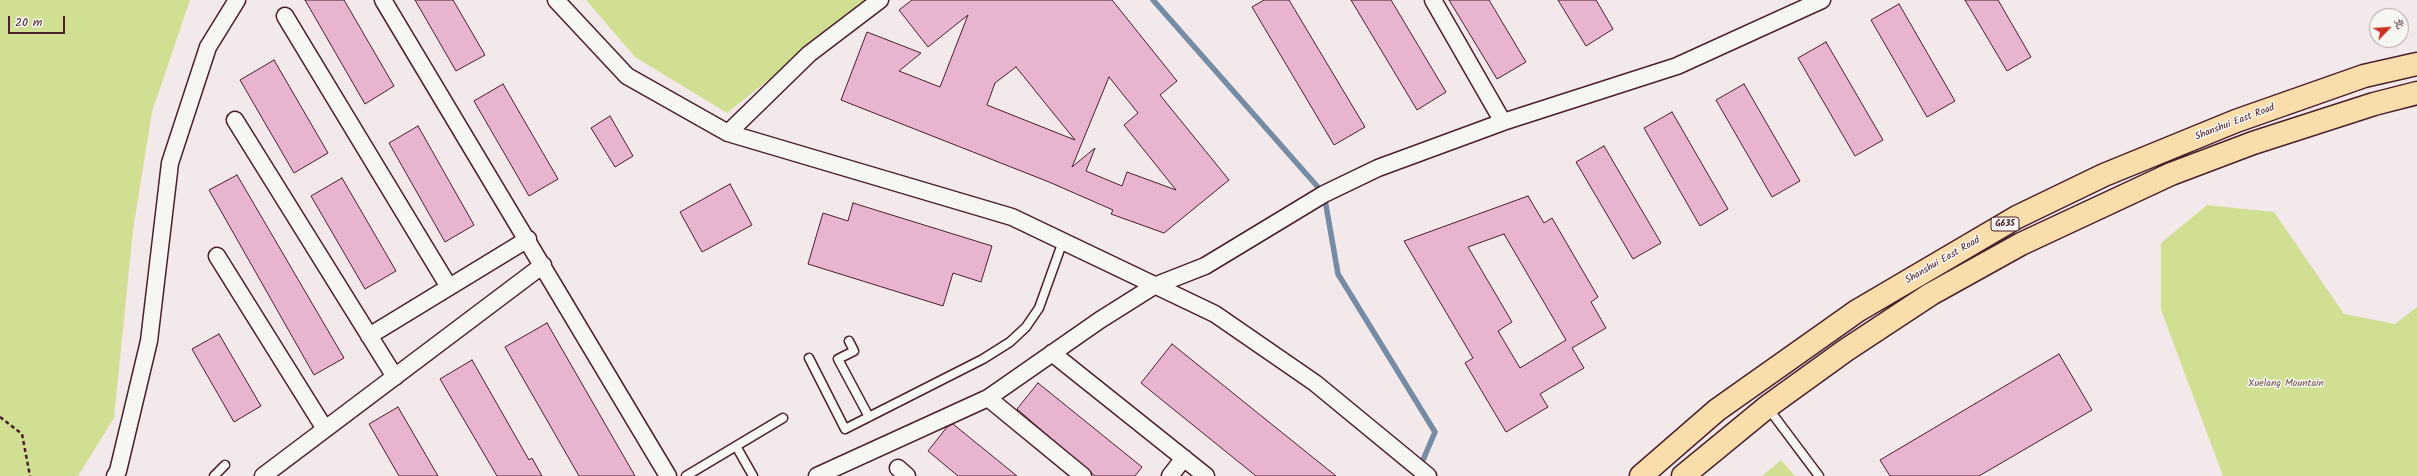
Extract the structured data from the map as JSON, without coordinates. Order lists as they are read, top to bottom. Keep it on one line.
{"streets":{"highway":["Shanshui East Road","G635"]},"parks":["Xuelang Mountain"],"scale_bar":"20 m","north":"top right"}
